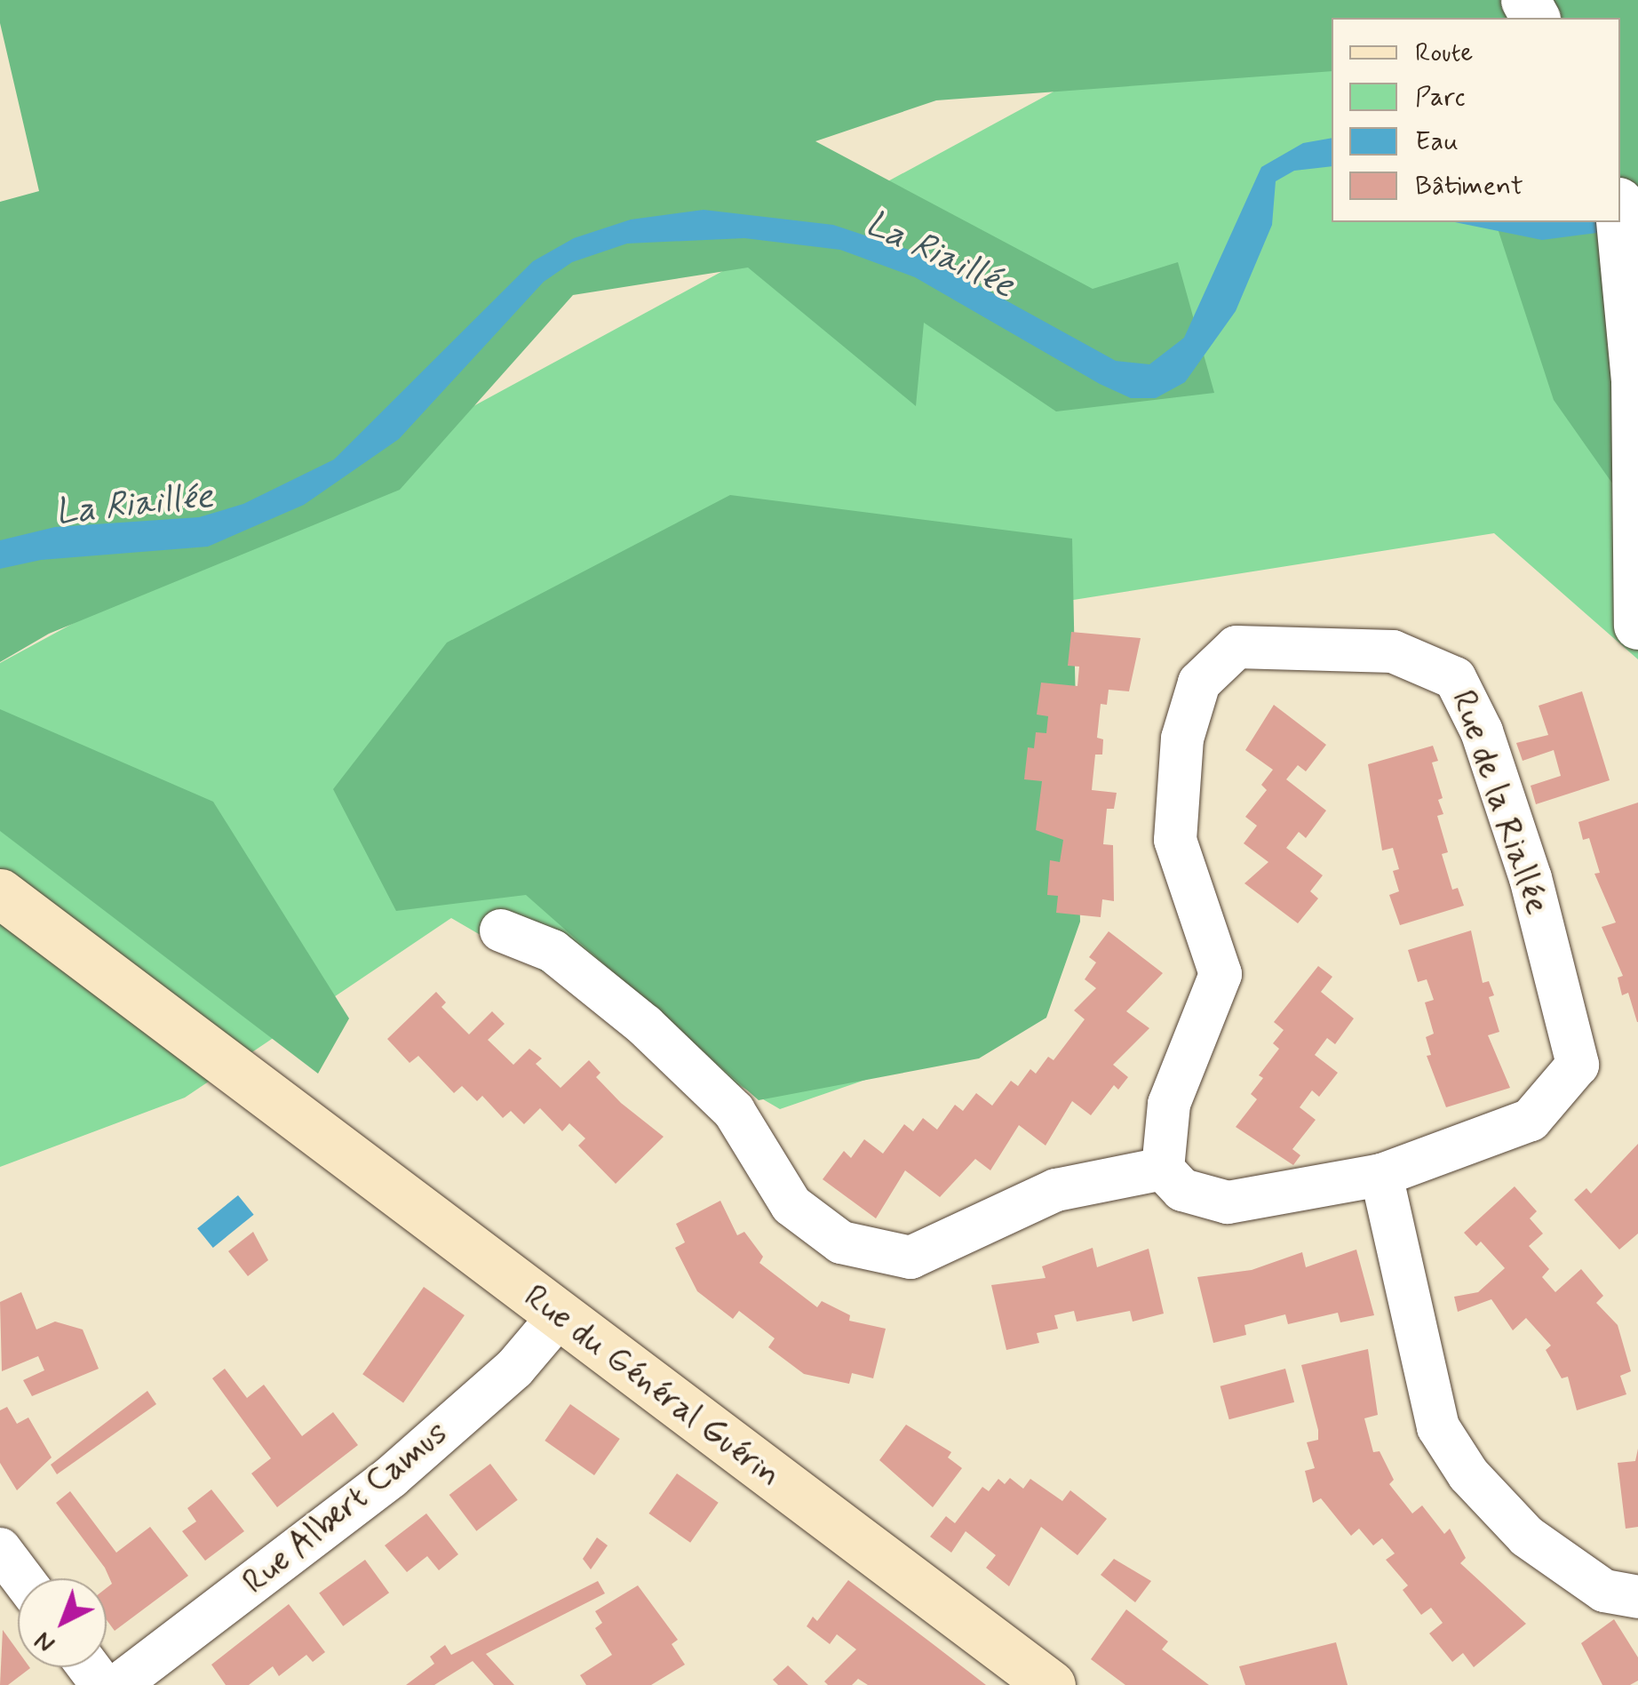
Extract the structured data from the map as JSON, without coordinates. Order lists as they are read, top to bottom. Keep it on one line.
{"streets":{"main road":["Rue du Général Guérin"],"street":["Rue de la Riallée","Rue Albert Camus"]},"crossings":[["Rue du Général Guérin","Rue Albert Camus"]],"water":["La Riaillée"],"legend":["Route","Parc","Eau","Bâtiment"],"north":"bottom left"}
